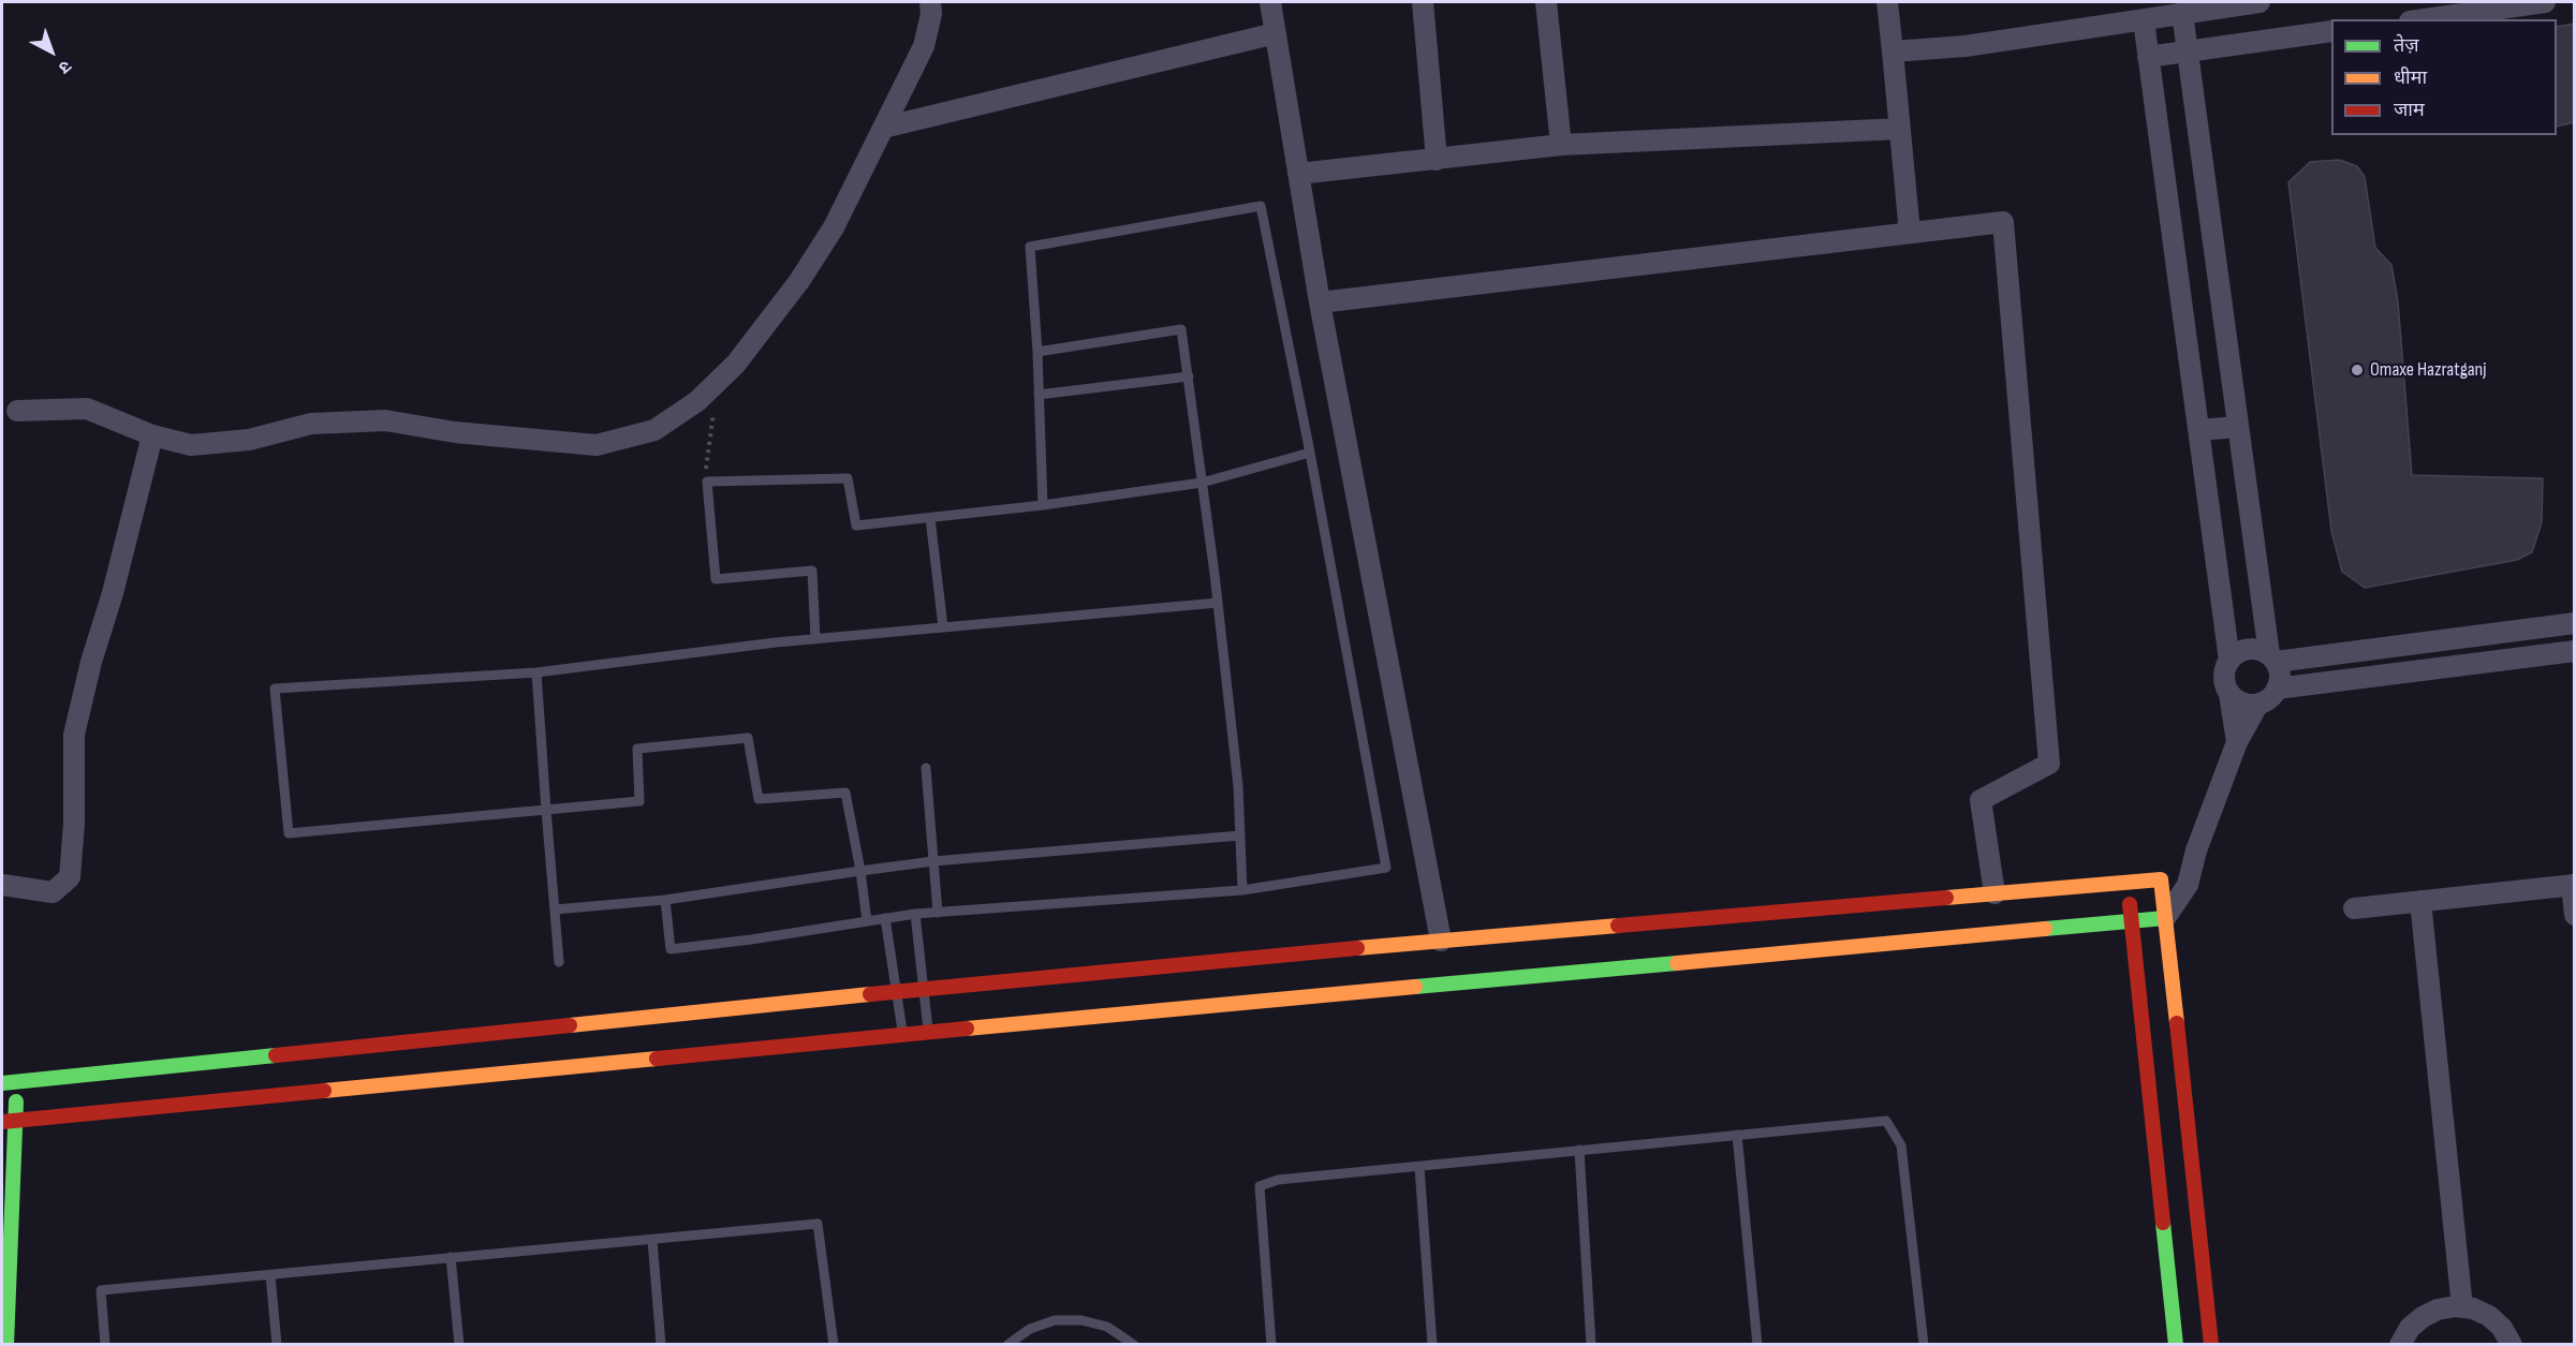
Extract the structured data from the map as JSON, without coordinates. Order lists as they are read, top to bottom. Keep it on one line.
{"places":["Omaxe Hazratganj"],"legend":["तेज़","धीमा","जाम"],"north":"bottom right"}
